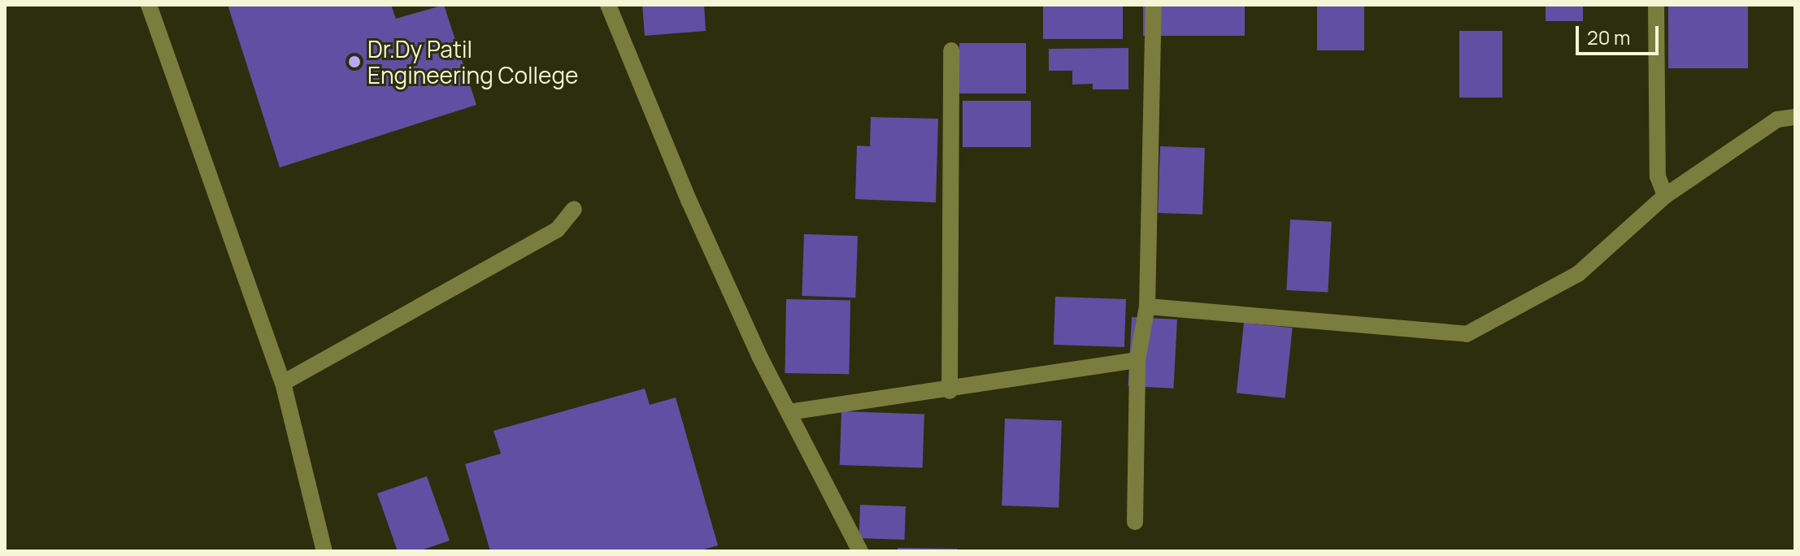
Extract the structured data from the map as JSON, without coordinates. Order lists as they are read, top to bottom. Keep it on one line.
{"places":["Dr.Dy Patil Engineering College"],"scale_bar":"20 m"}
